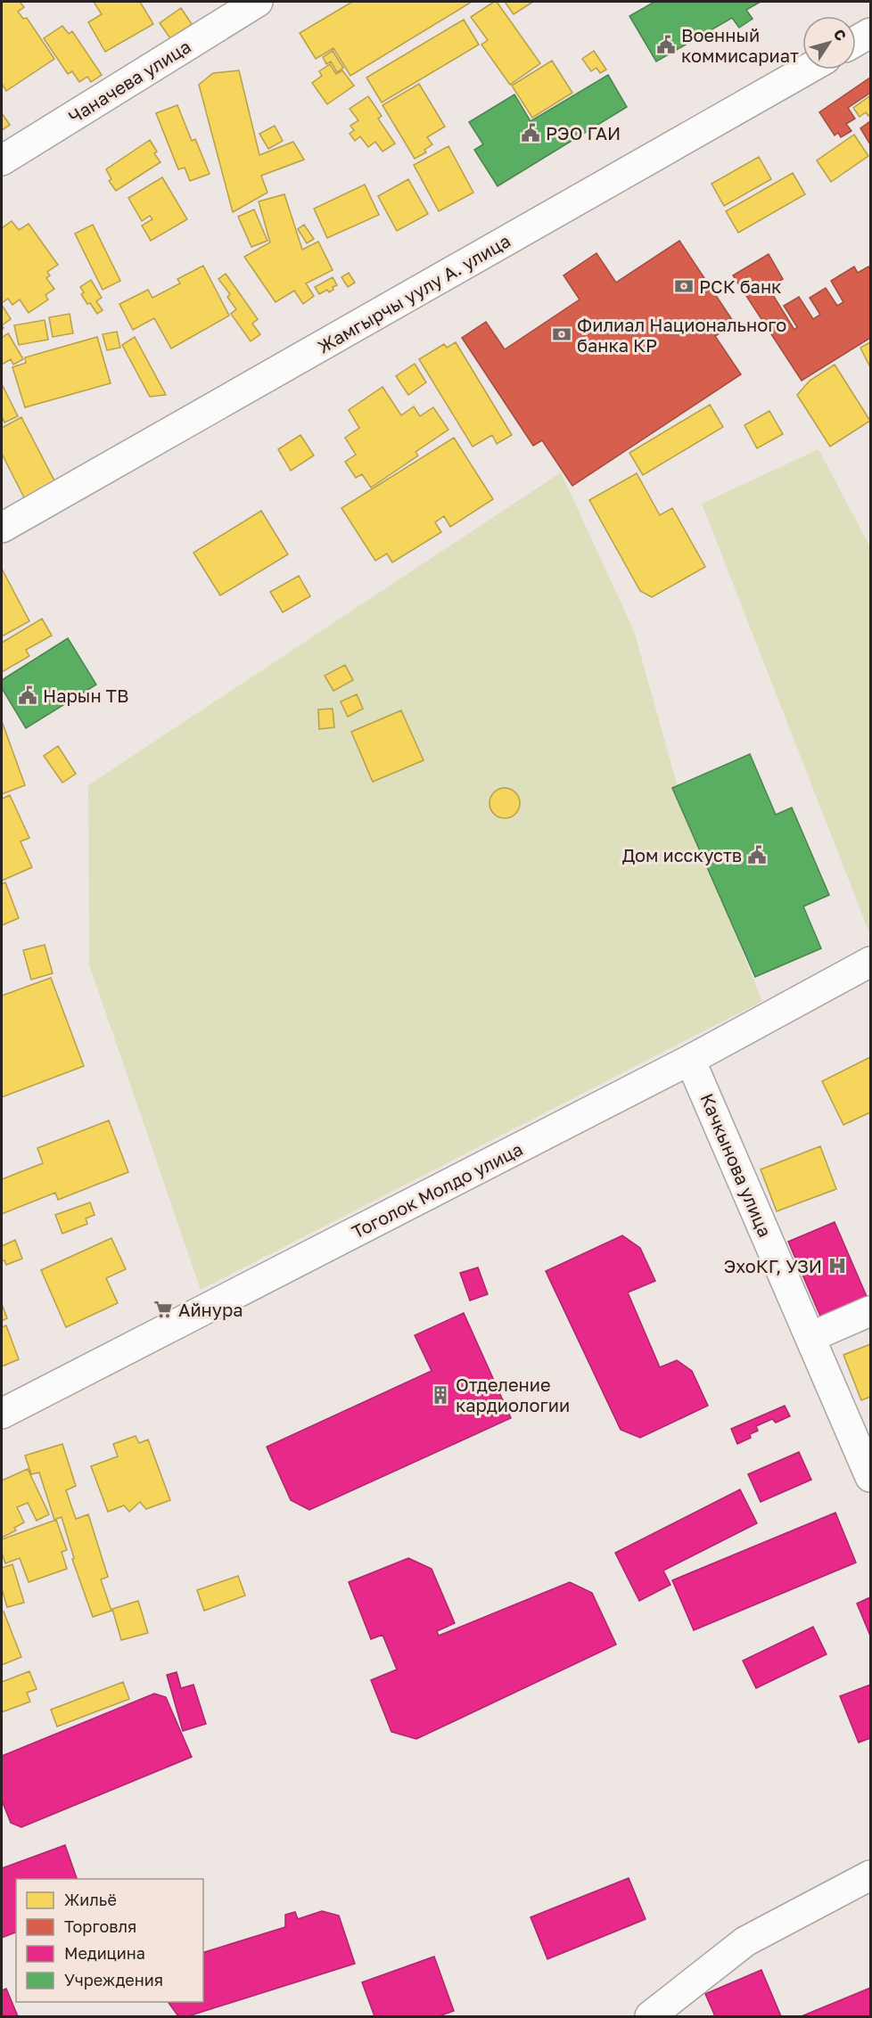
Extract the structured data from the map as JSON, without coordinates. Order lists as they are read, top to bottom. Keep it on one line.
{"streets":{"street":["Чаначева улица","Жамгырчы уулу А. улица","Качкынова улица","Тоголок Молдо улица"]},"crossings":[["Качкынова улица","Тоголок Молдо улица"]],"places":{"public building":["Военный коммисариат","РЭО ГАИ","Нарын ТВ","Дом исскуств"],"bank":["РСК банк","Филиал Национального банка КР"],"hospital":["ЭхоКГ, УЗИ"],"supermarket":["Айнура"],"building":["Отделение кардиологии"]},"legend":["Жильё","Торговля","Медицина","Учреждения"],"north":"top right"}
